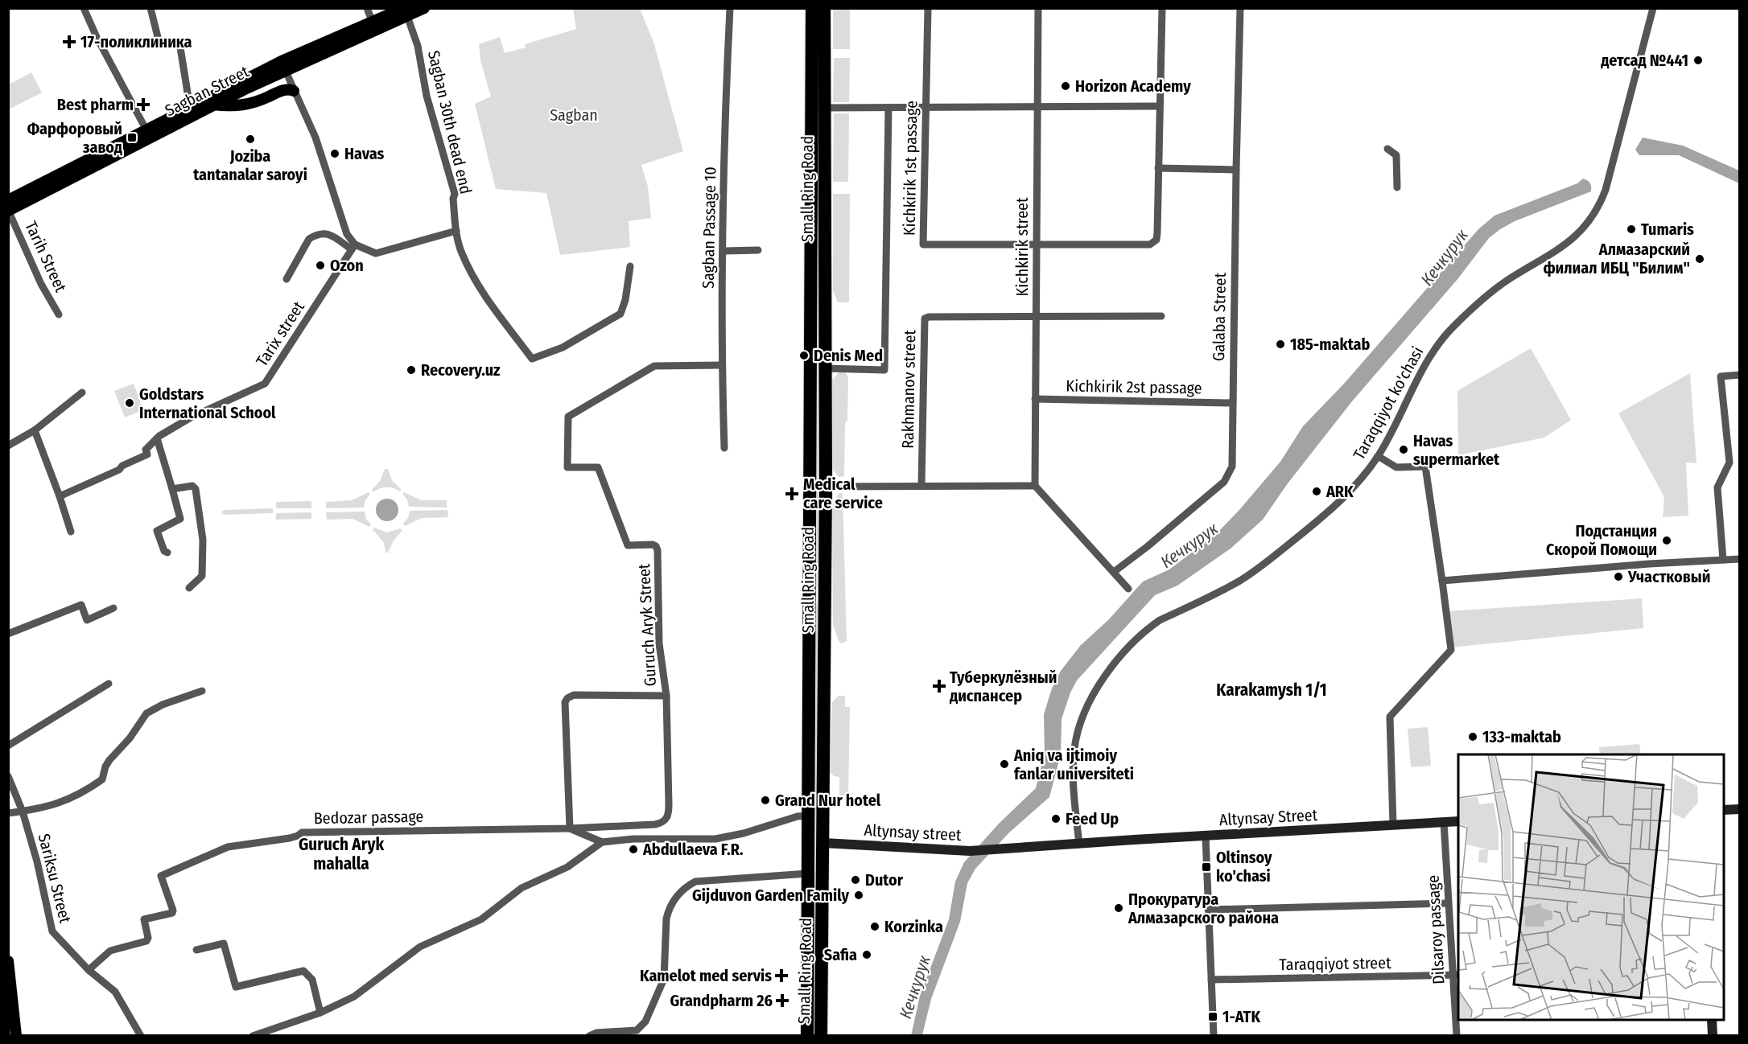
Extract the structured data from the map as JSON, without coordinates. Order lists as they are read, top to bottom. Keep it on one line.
{"streets":{"highway":["Small Ring Road"],"main road":["Sagban Street"],"street":["Sagban 30th dead end","Kichkirik 1st passage","Sagban Passage 10","Kichkirik street","Tarih Street","Galaba Street","Tarix street","Kichkirik 2st passage","Rakhmanov street","Taraqqiyot ko'chasi","Guruch Aryk Street","Bedozar passage","Altynsay Street","Altynsay street","Sariksu Street","Dilsaroy passage","Taraqqiyot street"]},"crossings":[["Sagban Street","Sagban 30th dead end"],["Sagban Street","Tarih Street"],["Kichkirik 1st passage","Kichkirik street"],["Small Ring Road","Altynsay street"],["Sagban Passage 10","Guruch Aryk Street"],["Kichkirik street","Kichkirik 2st passage"],["Kichkirik street","Rakhmanov street"],["Galaba Street","Kichkirik 2st passage"],["Taraqqiyot ko'chasi","Altynsay Street"],["Guruch Aryk Street","Bedozar passage"],["Bedozar passage","Sariksu Street"],["Altynsay Street","Altynsay street"],["Altynsay Street","Dilsaroy passage"],["Dilsaroy passage","Taraqqiyot street"]],"districts":["Karakamysh 1/1","Guruch Aryk mahalla"],"water":["Кечкурук"],"parks":["Sagban"],"places":{"health":["17-поликлиника","Best pharm","Medical care service","Туберкулёзный диспансер","Kamelot med servis","Grandpharm 26"],"other":["детсад №441","Horizon Academy","Joziba tantanalar saroyi","Havas","Tumaris","Алмазарский филиал ИБЦ \"Билим\"","Ozon","185-maktab","Denis Med","Recovery.uz","Goldstars International School","Havas supermarket","ARK","Подстанция Скорой Помощи","Участковый","133-maktab","Aniq va ijtimoiy fanlar universiteti","Grand Nur hotel","Feed Up","Abdullaeva F.R.","Dutor","Gijduvon Garden Family","Прокуратура Алмазарского района","Korzinka","Safia"],"transit":["Фарфоровый завод","Oltinsoy ko'chasi","1-ATK"]}}
